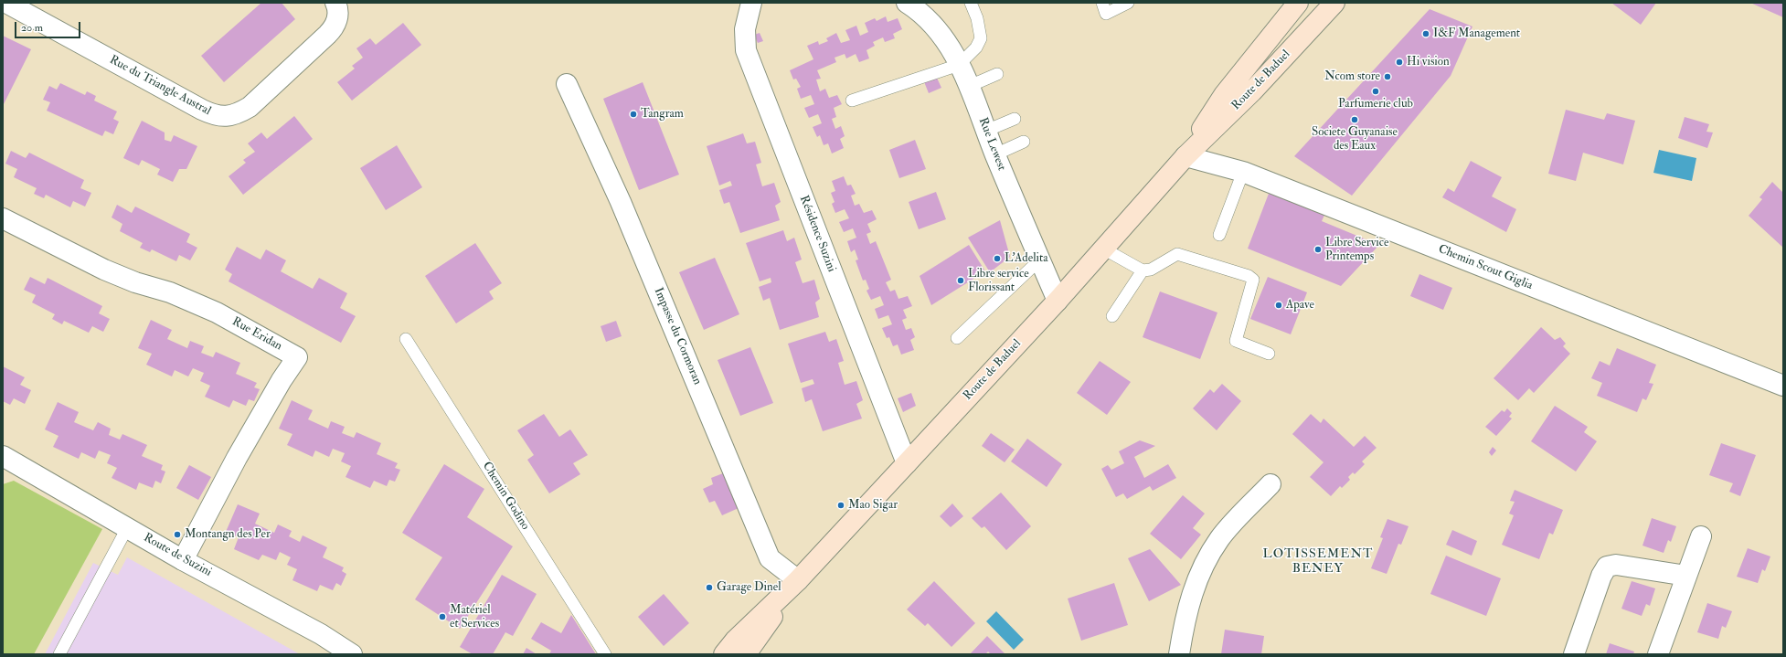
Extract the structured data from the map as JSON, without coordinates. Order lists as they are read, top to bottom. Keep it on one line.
{"streets":{"main road":["Route de Baduel"],"street":["Rue du Triangle Austral","Rue Lewest","Résidence Suzini","Chemin Scout Giglia","Rue Eridan","Impasse du Cormoran","Route de Suzini"],"lane":["Chemin Godino"]},"crossings":[["Route de Baduel","Rue Lewest"],["Route de Baduel","Résidence Suzini"],["Route de Baduel","Chemin Scout Giglia"],["Route de Baduel","Impasse du Cormoran"],["Rue Eridan","Route de Suzini"]],"districts":["LOTISSEMENT BENEY"],"places":["I&F Management","Hi vision","Ncom store","Parfumerie club","Tangram","Societe Guyanaise des Eaux","Libre Service Printemps","L'Adelita","Libre service Florissant","Apave","Mao Sigar","Montangn des Per","Garage Dinel","Matériel et Services"],"scale_bar":"20 m"}
